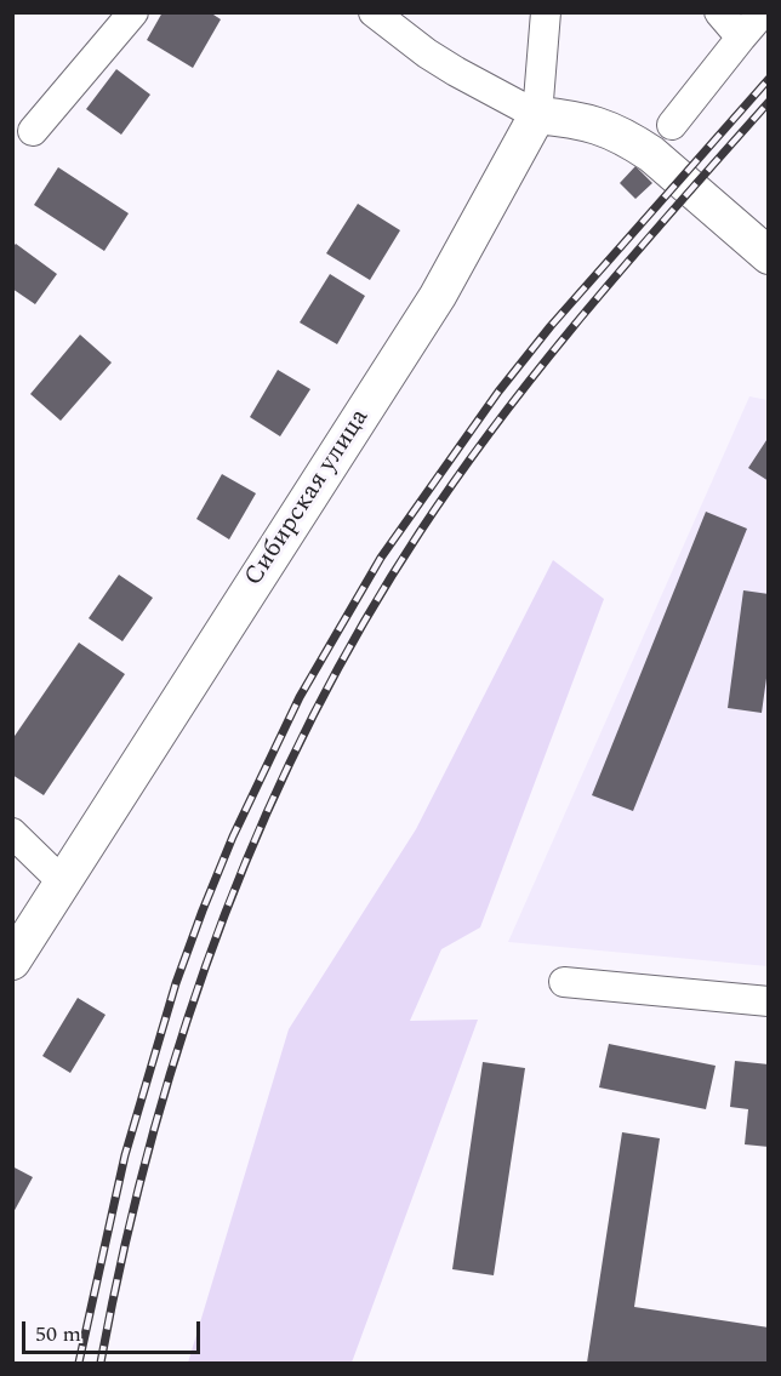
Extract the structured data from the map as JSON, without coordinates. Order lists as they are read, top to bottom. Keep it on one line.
{"streets":{"main road":["Сибирская улица"]},"scale_bar":"50 m"}
